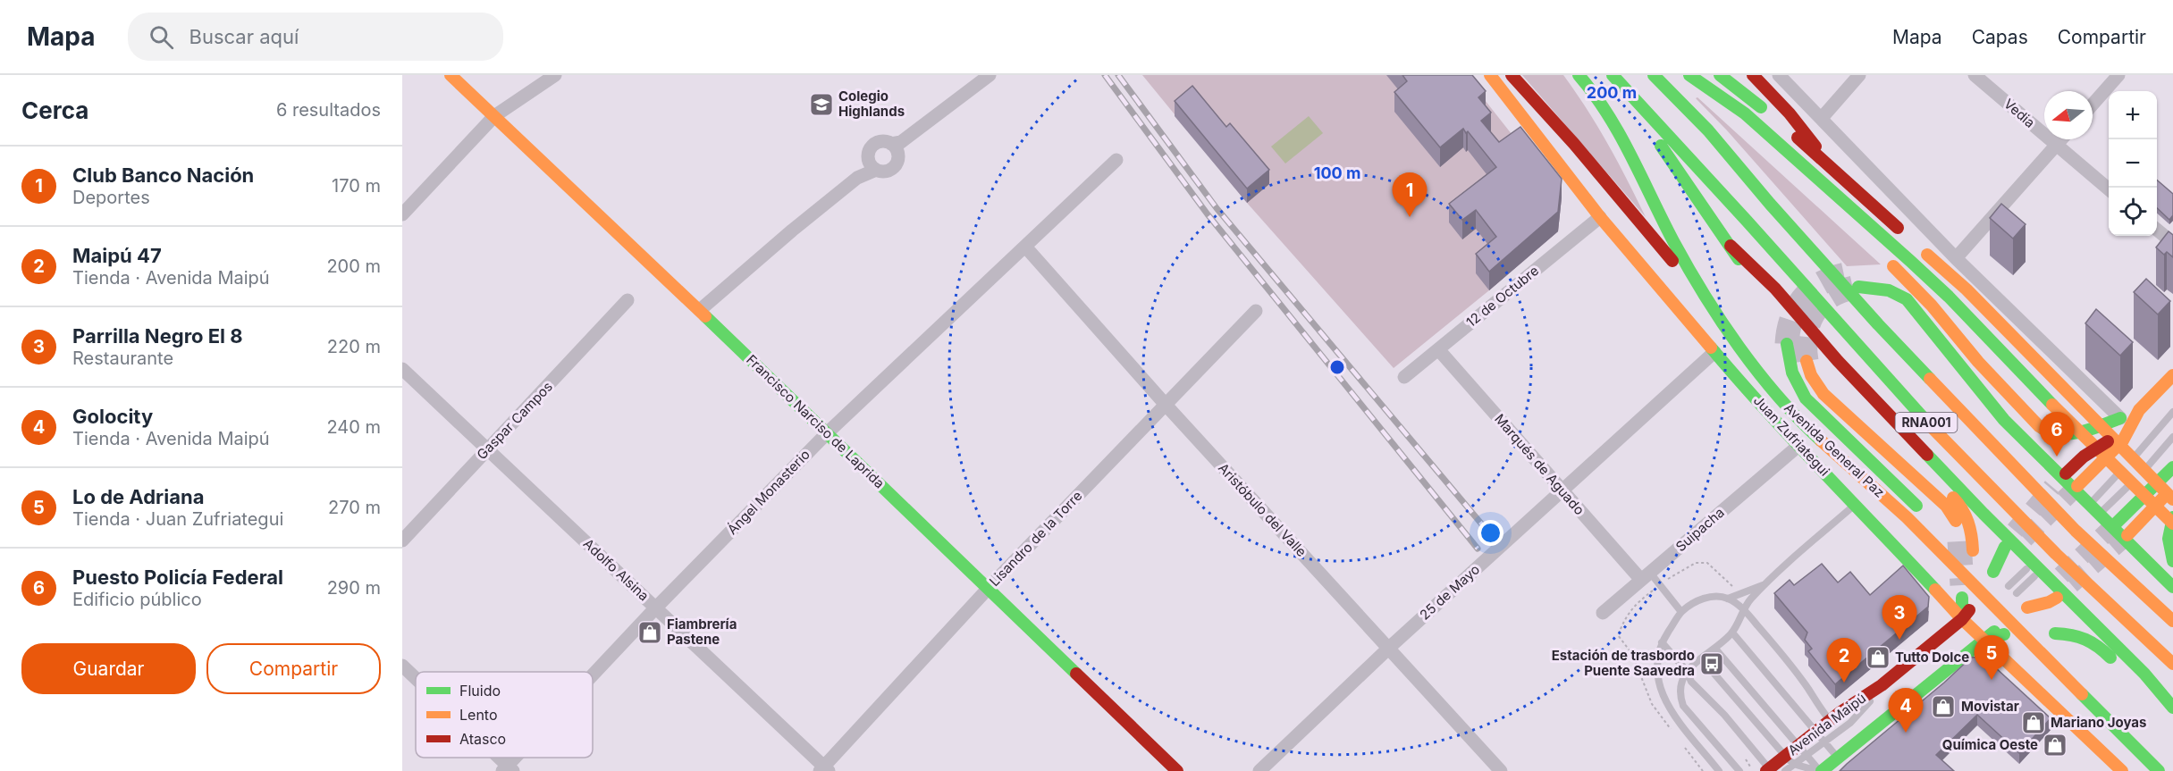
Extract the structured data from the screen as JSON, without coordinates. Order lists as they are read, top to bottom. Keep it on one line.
{"streets":{"main road":["Francisco Narciso de Laprida","RNA001","Juan Zufriategui","Avenida General Paz","Avenida Maipú"],"street":["Vedia","12 de Octubre","Gaspar Campos","Marqués de Aguado","Ángel Monasterio","Aristóbulo del Valle","Suipacha","Lisandro de la Torre","Adolfo Alsina","25 de Mayo"]},"crossings":[["12 de Octubre","Juan Zufriategui"],["12 de Octubre","Marqués de Aguado"],["Gaspar Campos","Adolfo Alsina"],["Francisco Narciso de Laprida","Ángel Monasterio"],["Francisco Narciso de Laprida","Lisandro de la Torre"],["Juan Zufriategui","Suipacha"],["Juan Zufriategui","25 de Mayo"],["Juan Zufriategui","Avenida Maipú"],["Marqués de Aguado","Suipacha"],["Marqués de Aguado","25 de Mayo"],["Ángel Monasterio","Aristóbulo del Valle"],["Ángel Monasterio","Adolfo Alsina"],["Aristóbulo del Valle","Lisandro de la Torre"],["Aristóbulo del Valle","25 de Mayo"],["Lisandro de la Torre","Adolfo Alsina"]],"places":{"school or university":["Colegio Highlands"],"shop":["Fiambrería Pastene","Tutto Dolce","Movistar","Mariano Joyas","Química Oeste"],"bus stop":["Estación de trasbordo Puente Saavedra"]},"legend":["Fluido","Lento","Atasco"],"north":"left","page":{"header":"Mapa","search":"Buscar aquí","nav":["Mapa","Capas","Compartir"],"heading":["Cerca","6 resultados"],"map_buttons":["+","−"],"list":[{"mark":"1","name":"Club Banco Nación","note":"Deportes","value":"170 m"},{"mark":"2","name":"Maipú 47","note":"Tienda · Avenida Maipú","value":"200 m"},{"mark":"3","name":"Parrilla Negro El 8","note":"Restaurante","value":"220 m"},{"mark":"4","name":"Golocity","note":"Tienda · Avenida Maipú","value":"240 m"},{"mark":"5","name":"Lo de Adriana","note":"Tienda · Juan Zufriategui","value":"270 m"},{"mark":"6","name":"Puesto Policía Federal","note":"Edificio público","value":"290 m"}],"pins":["1","6","3","5","2","4"],"buttons":["Guardar","Compartir"]},"rings":["200 m","100 m"]}
